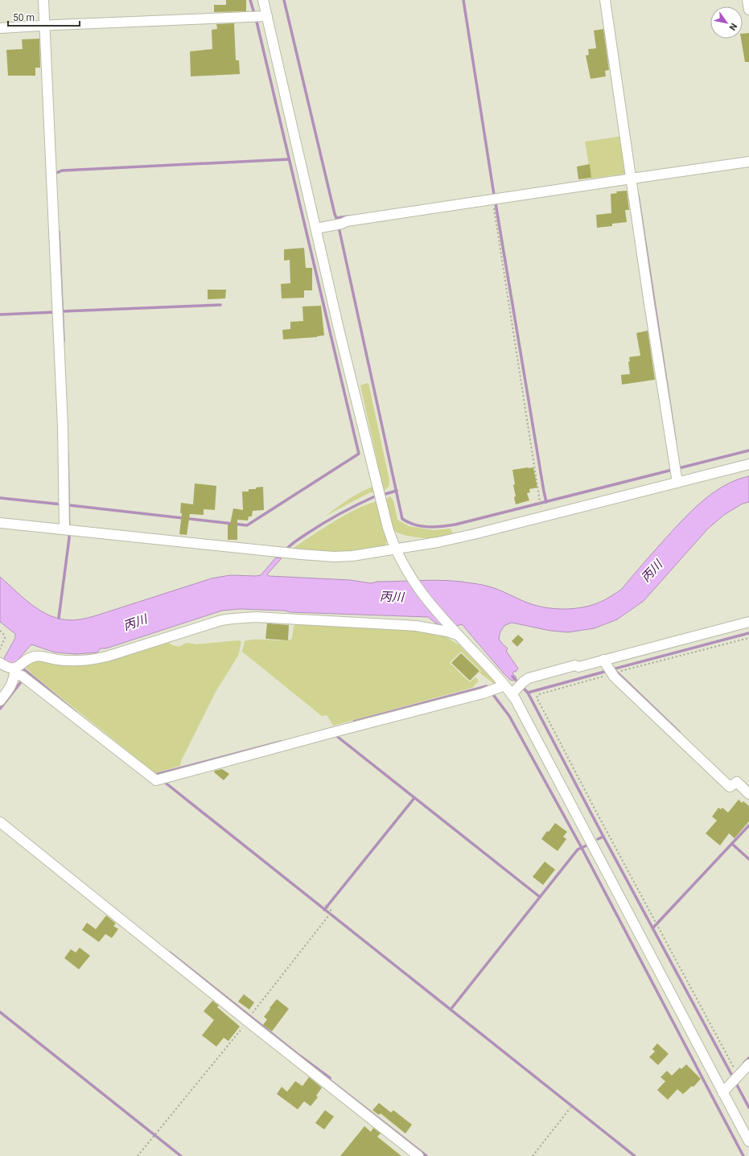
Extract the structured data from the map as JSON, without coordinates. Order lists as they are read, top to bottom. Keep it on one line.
{"water":["丙川"],"scale_bar":"50 m","north":"bottom right"}
